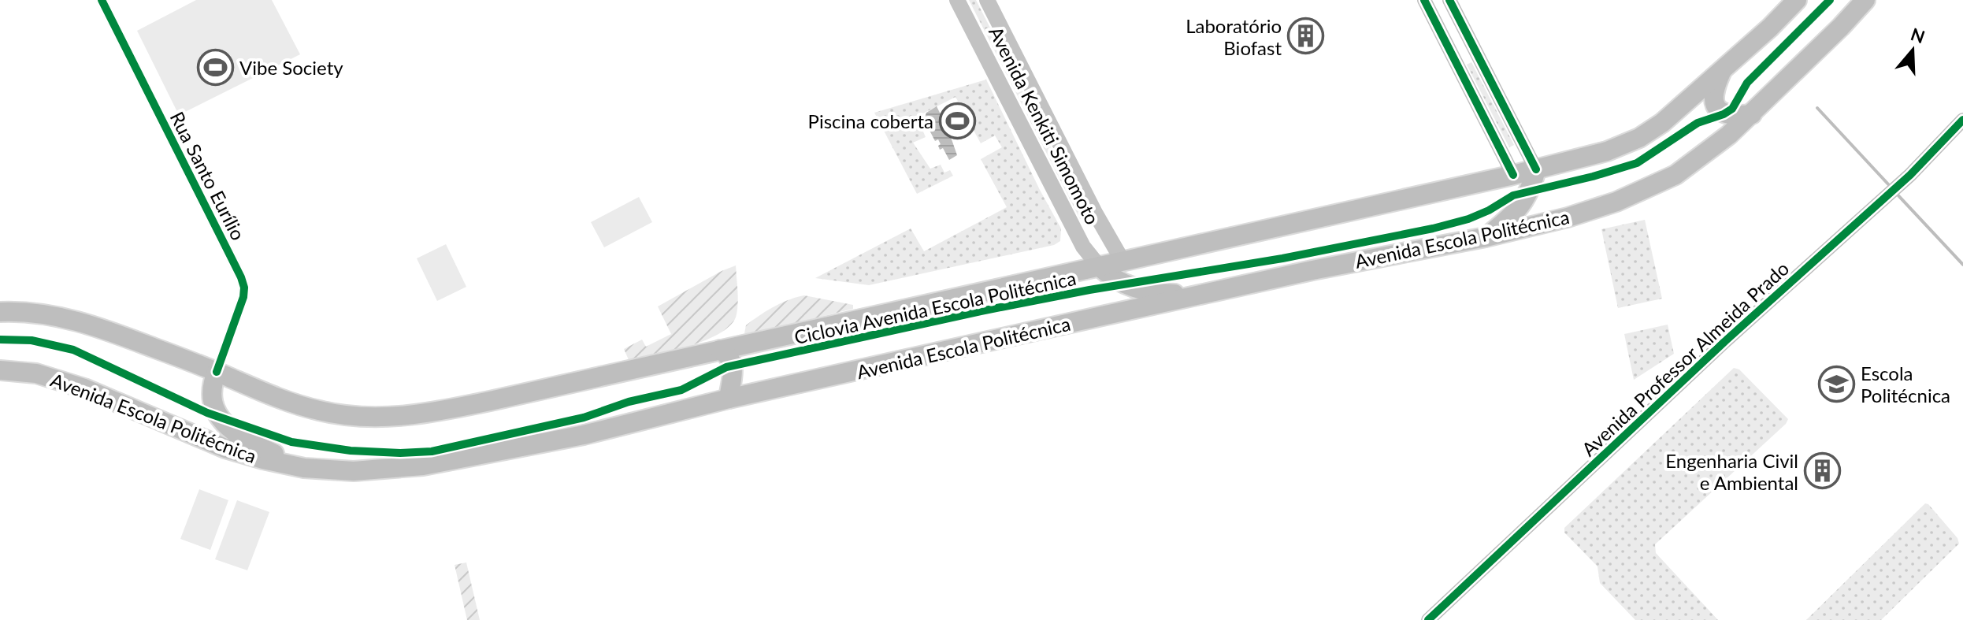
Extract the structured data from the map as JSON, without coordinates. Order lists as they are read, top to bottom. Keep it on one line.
{"streets":{"highway":["Avenida Escola Politécnica"],"main road":["Avenida Kenkiti Simomoto"],"street":["Rua Santo Eurílio","Avenida Professor Almeida Prado"],"cycle path":["Ciclovia Avenida Escola Politécnica"]},"places":{"building":["Laboratório Biofast","Engenharia Civil e Ambiental"],"sports":["Vibe Society","Piscina coberta"],"school or university":["Escola Politécnica"]},"north":"top"}
